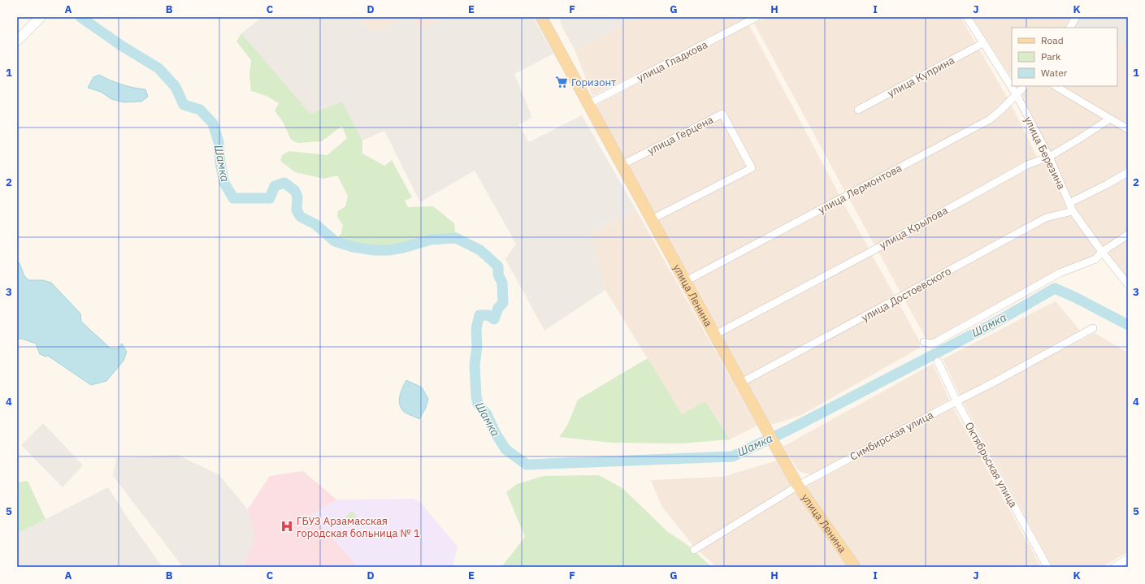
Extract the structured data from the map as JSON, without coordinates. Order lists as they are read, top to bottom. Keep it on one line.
{"streets":{"main road":["улица Ленина"],"street":["улица Гладкова","улица Куприна","улица Герцена","улица Березина","улица Лермонтова","улица Крылова","улица Достоевского","Симбирская улица","Октябрьская улица"]},"crossings":[["улица Гладкова","улица Ленина"],["улица Куприна","улица Березина"],["улица Герцена","улица Ленина"],["улица Березина","улица Лермонтова"],["улица Березина","улица Крылова"],["улица Березина","улица Достоевского"],["улица Лермонтова","улица Ленина"],["улица Крылова","улица Ленина"],["улица Достоевского","улица Ленина"],["улица Ленина","Симбирская улица"],["Симбирская улица","Октябрьская улица"]],"water":["Шамка"],"places":{"supermarket":["Горизонт"],"hospital":["ГБУЗ Арзамасская городская больница № 1"]},"legend":["Road","Park","Water"],"grid":{"columns":["A","B","C","D","E","F","G","H","I","J","K"],"rows":["1","2","3","4","5"]}}
